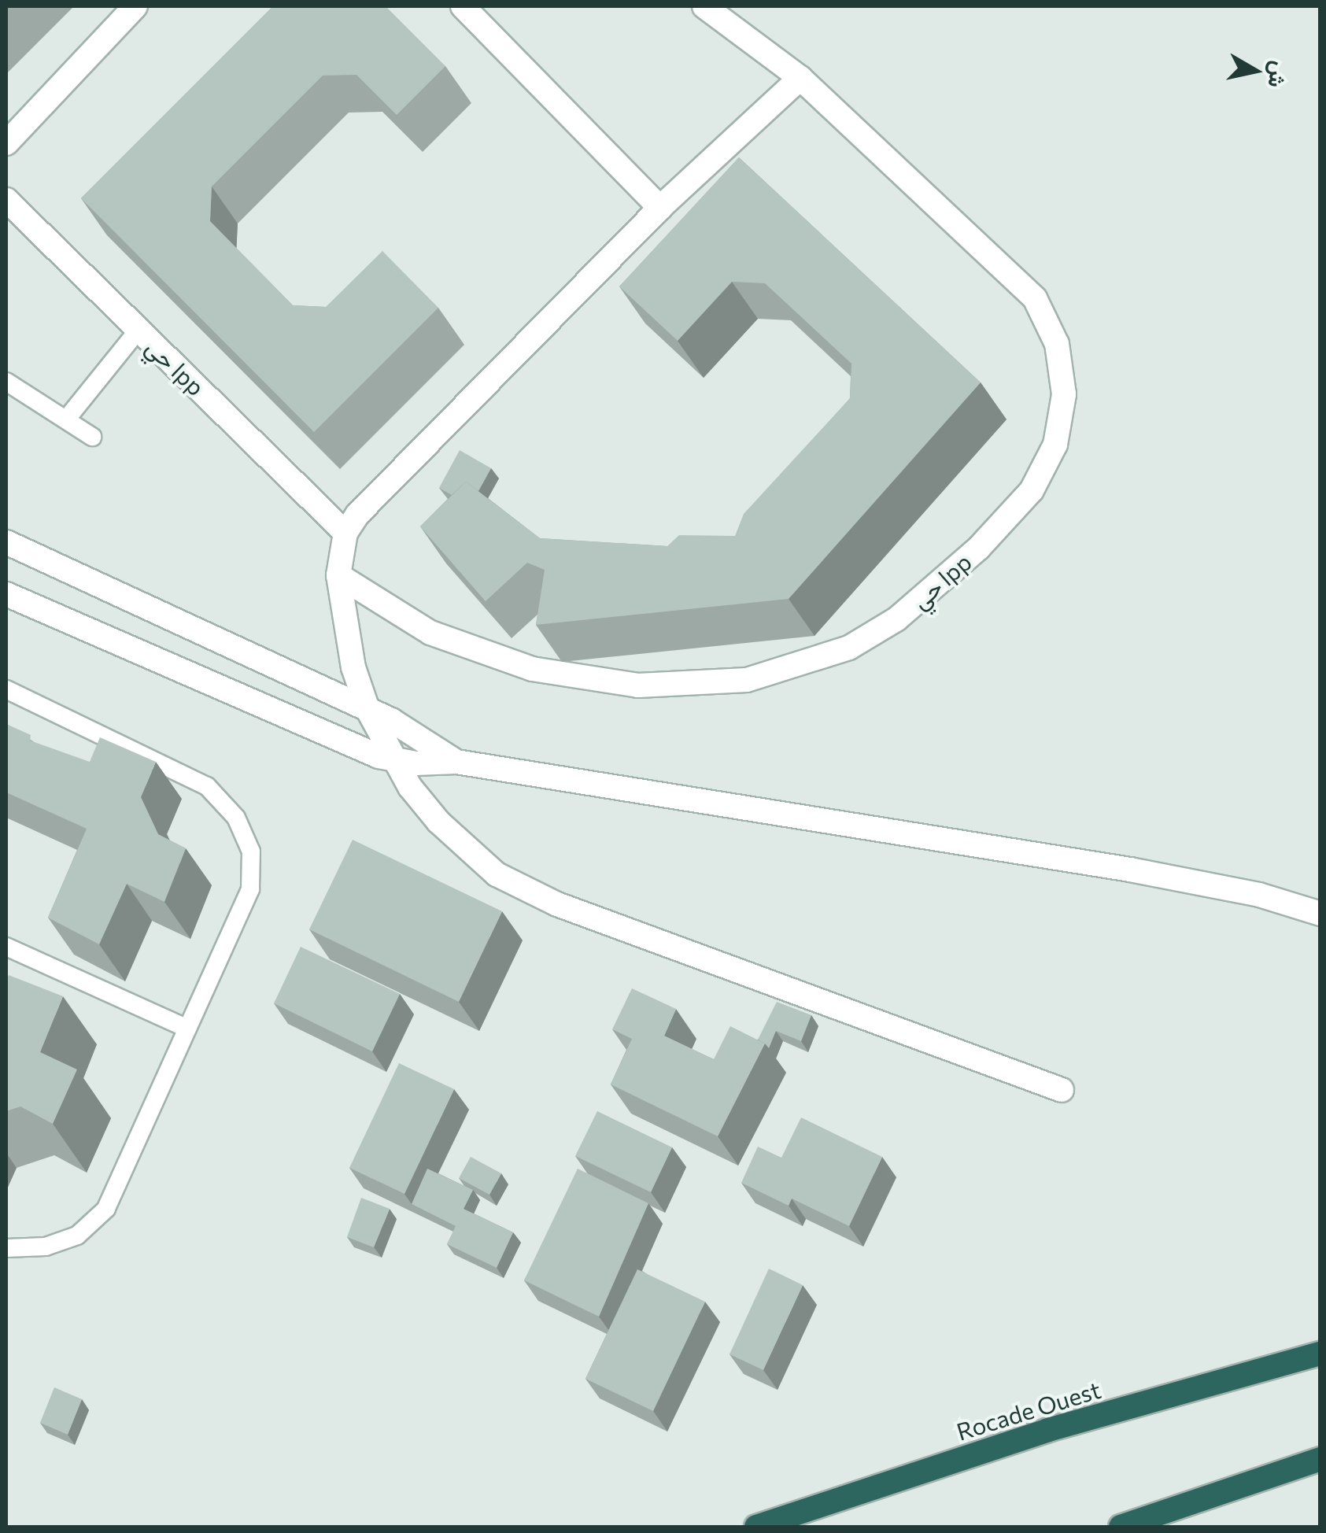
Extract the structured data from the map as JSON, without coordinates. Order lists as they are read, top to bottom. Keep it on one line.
{"streets":{"highway":["Rocade Ouest"],"street":["حي lpp"]},"north":"right"}
